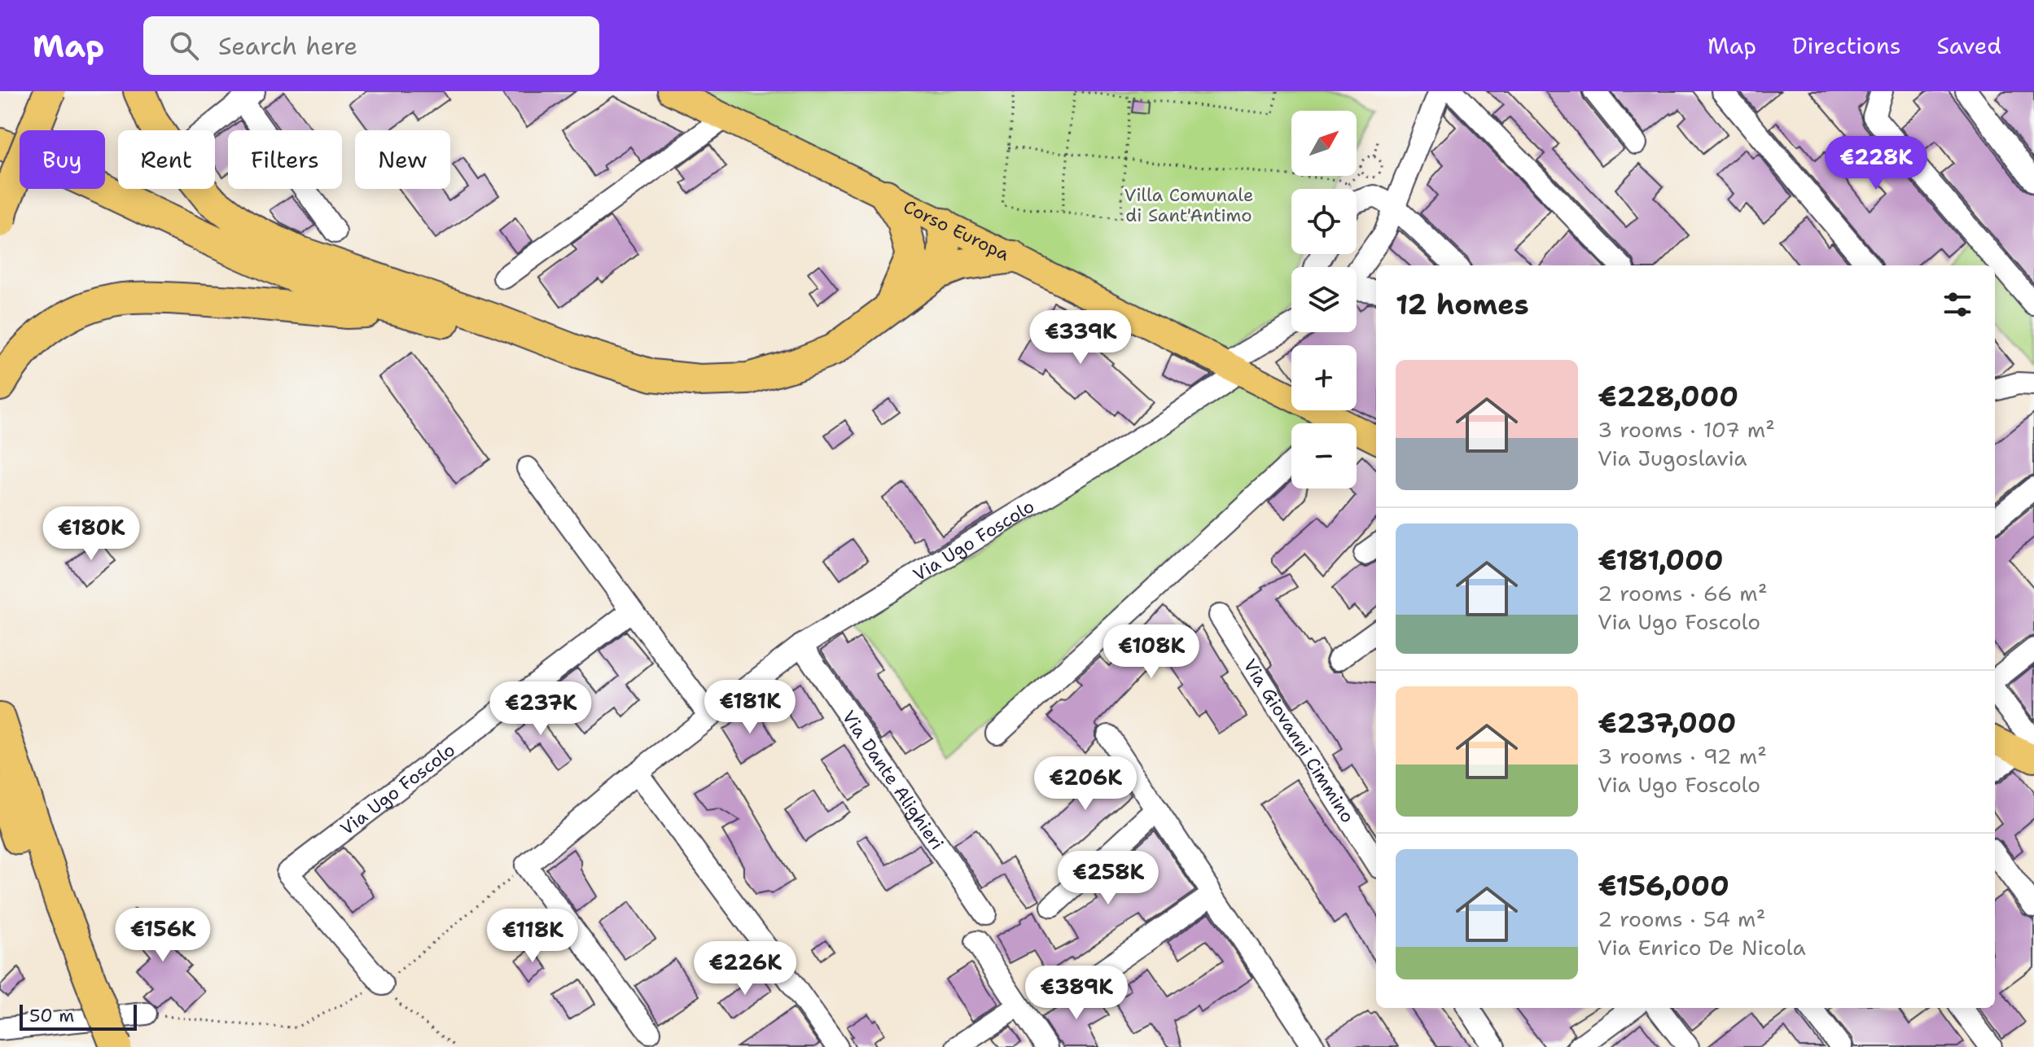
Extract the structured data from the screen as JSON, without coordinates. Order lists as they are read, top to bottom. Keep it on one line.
{"streets":{"main road":["Corso Europa"],"street":["Via Ugo Foscolo","Via Giovanni Cimmino","Via Dante Alighieri"]},"crossings":[["Corso Europa","Via Ugo Foscolo"],["Via Ugo Foscolo","Via Dante Alighieri"]],"parks":["Villa Comunale di Sant'Antimo"],"scale_bar":"50 m","north":"top right","page":{"header":"Map","search":"Search here","nav":["Map","Directions","Saved"],"map_buttons":["+","−"],"chip":["Buy","Rent","Filters","New"],"price":["€228K","€339K","€180K","€108K","€181K","€237K","€206K","€258K","€156K","€118K","€226K","€389K"],"heading":"12 homes","list":[{"name":"€228,000","note":"3 rooms · 107 m² · Via Jugoslavia"},{"name":"€181,000","note":"2 rooms · 66 m² · Via Ugo Foscolo"},{"name":"€237,000","note":"3 rooms · 92 m² · Via Ugo Foscolo"},{"name":"€156,000","note":"2 rooms · 54 m² · Via Enrico De Nicola"}],"scale":"50 m"}}
